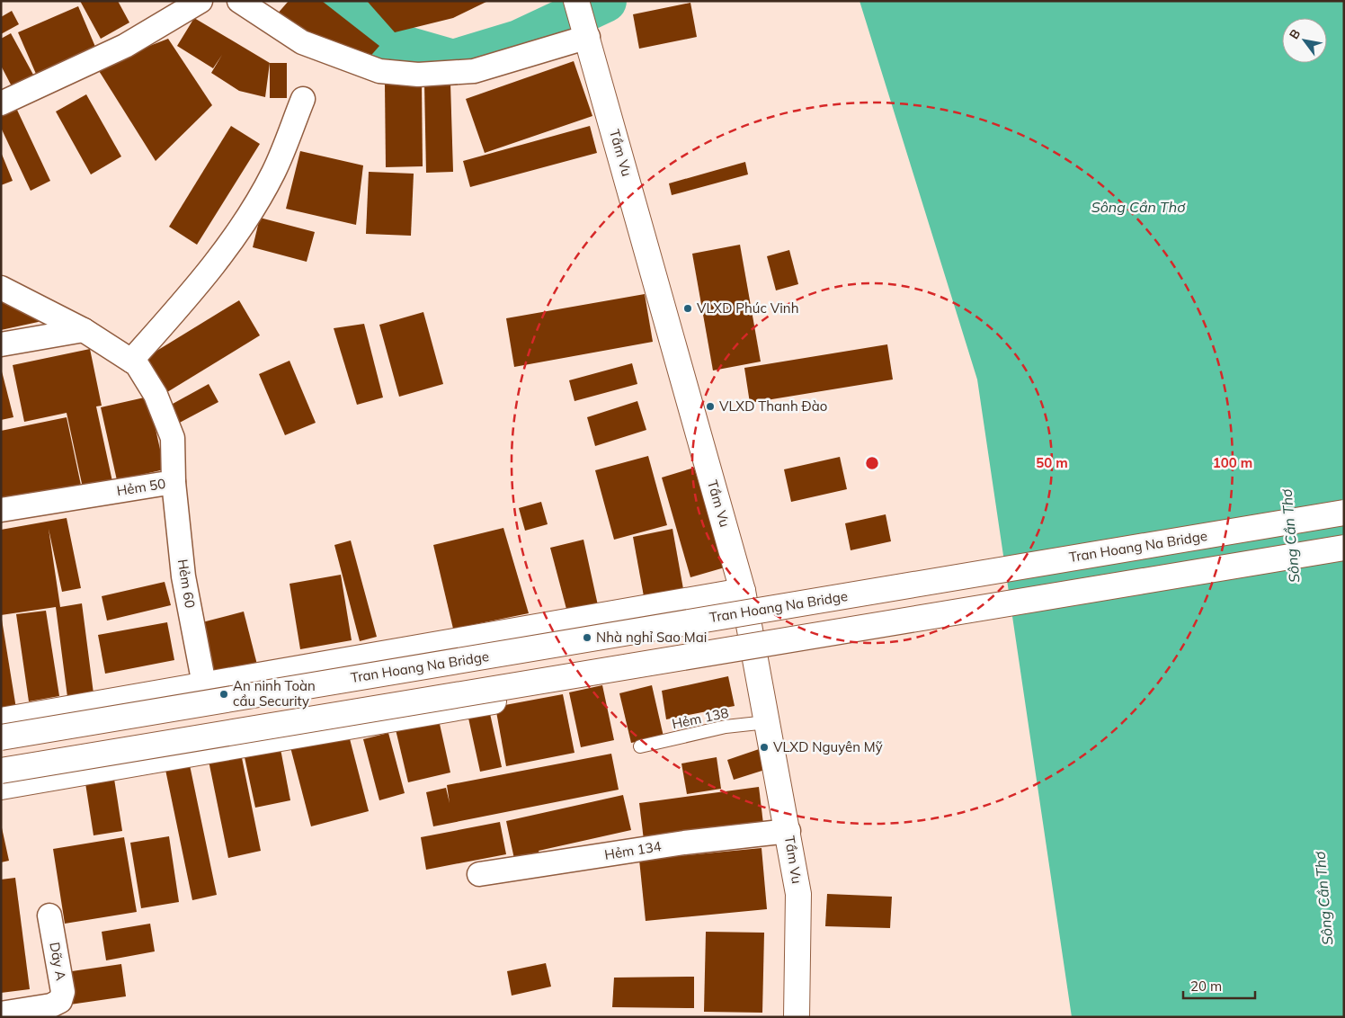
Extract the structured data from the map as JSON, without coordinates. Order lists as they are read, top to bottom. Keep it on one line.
{"streets":{"main road":["Tầm Vu","Tran Hoang Na Bridge"],"street":["Hẻm 50","Hẻm 60","Hẻm 134","Dãy A"],"lane":["Hẻm 138"]},"crossings":[["Tầm Vu","Hẻm 138"],["Tầm Vu","Hẻm 134"],["Hẻm 50","Hẻm 60"]],"water":["Sông Cần Thơ"],"places":["VLXD Phúc Vinh","VLXD Thanh Đào","Nhà nghỉ Sao Mai","An ninh Toàn cầu Security","VLXD Nguyên Mỹ"],"scale_bar":"20 m","north":"top left","rings":["50 m","100 m"]}
